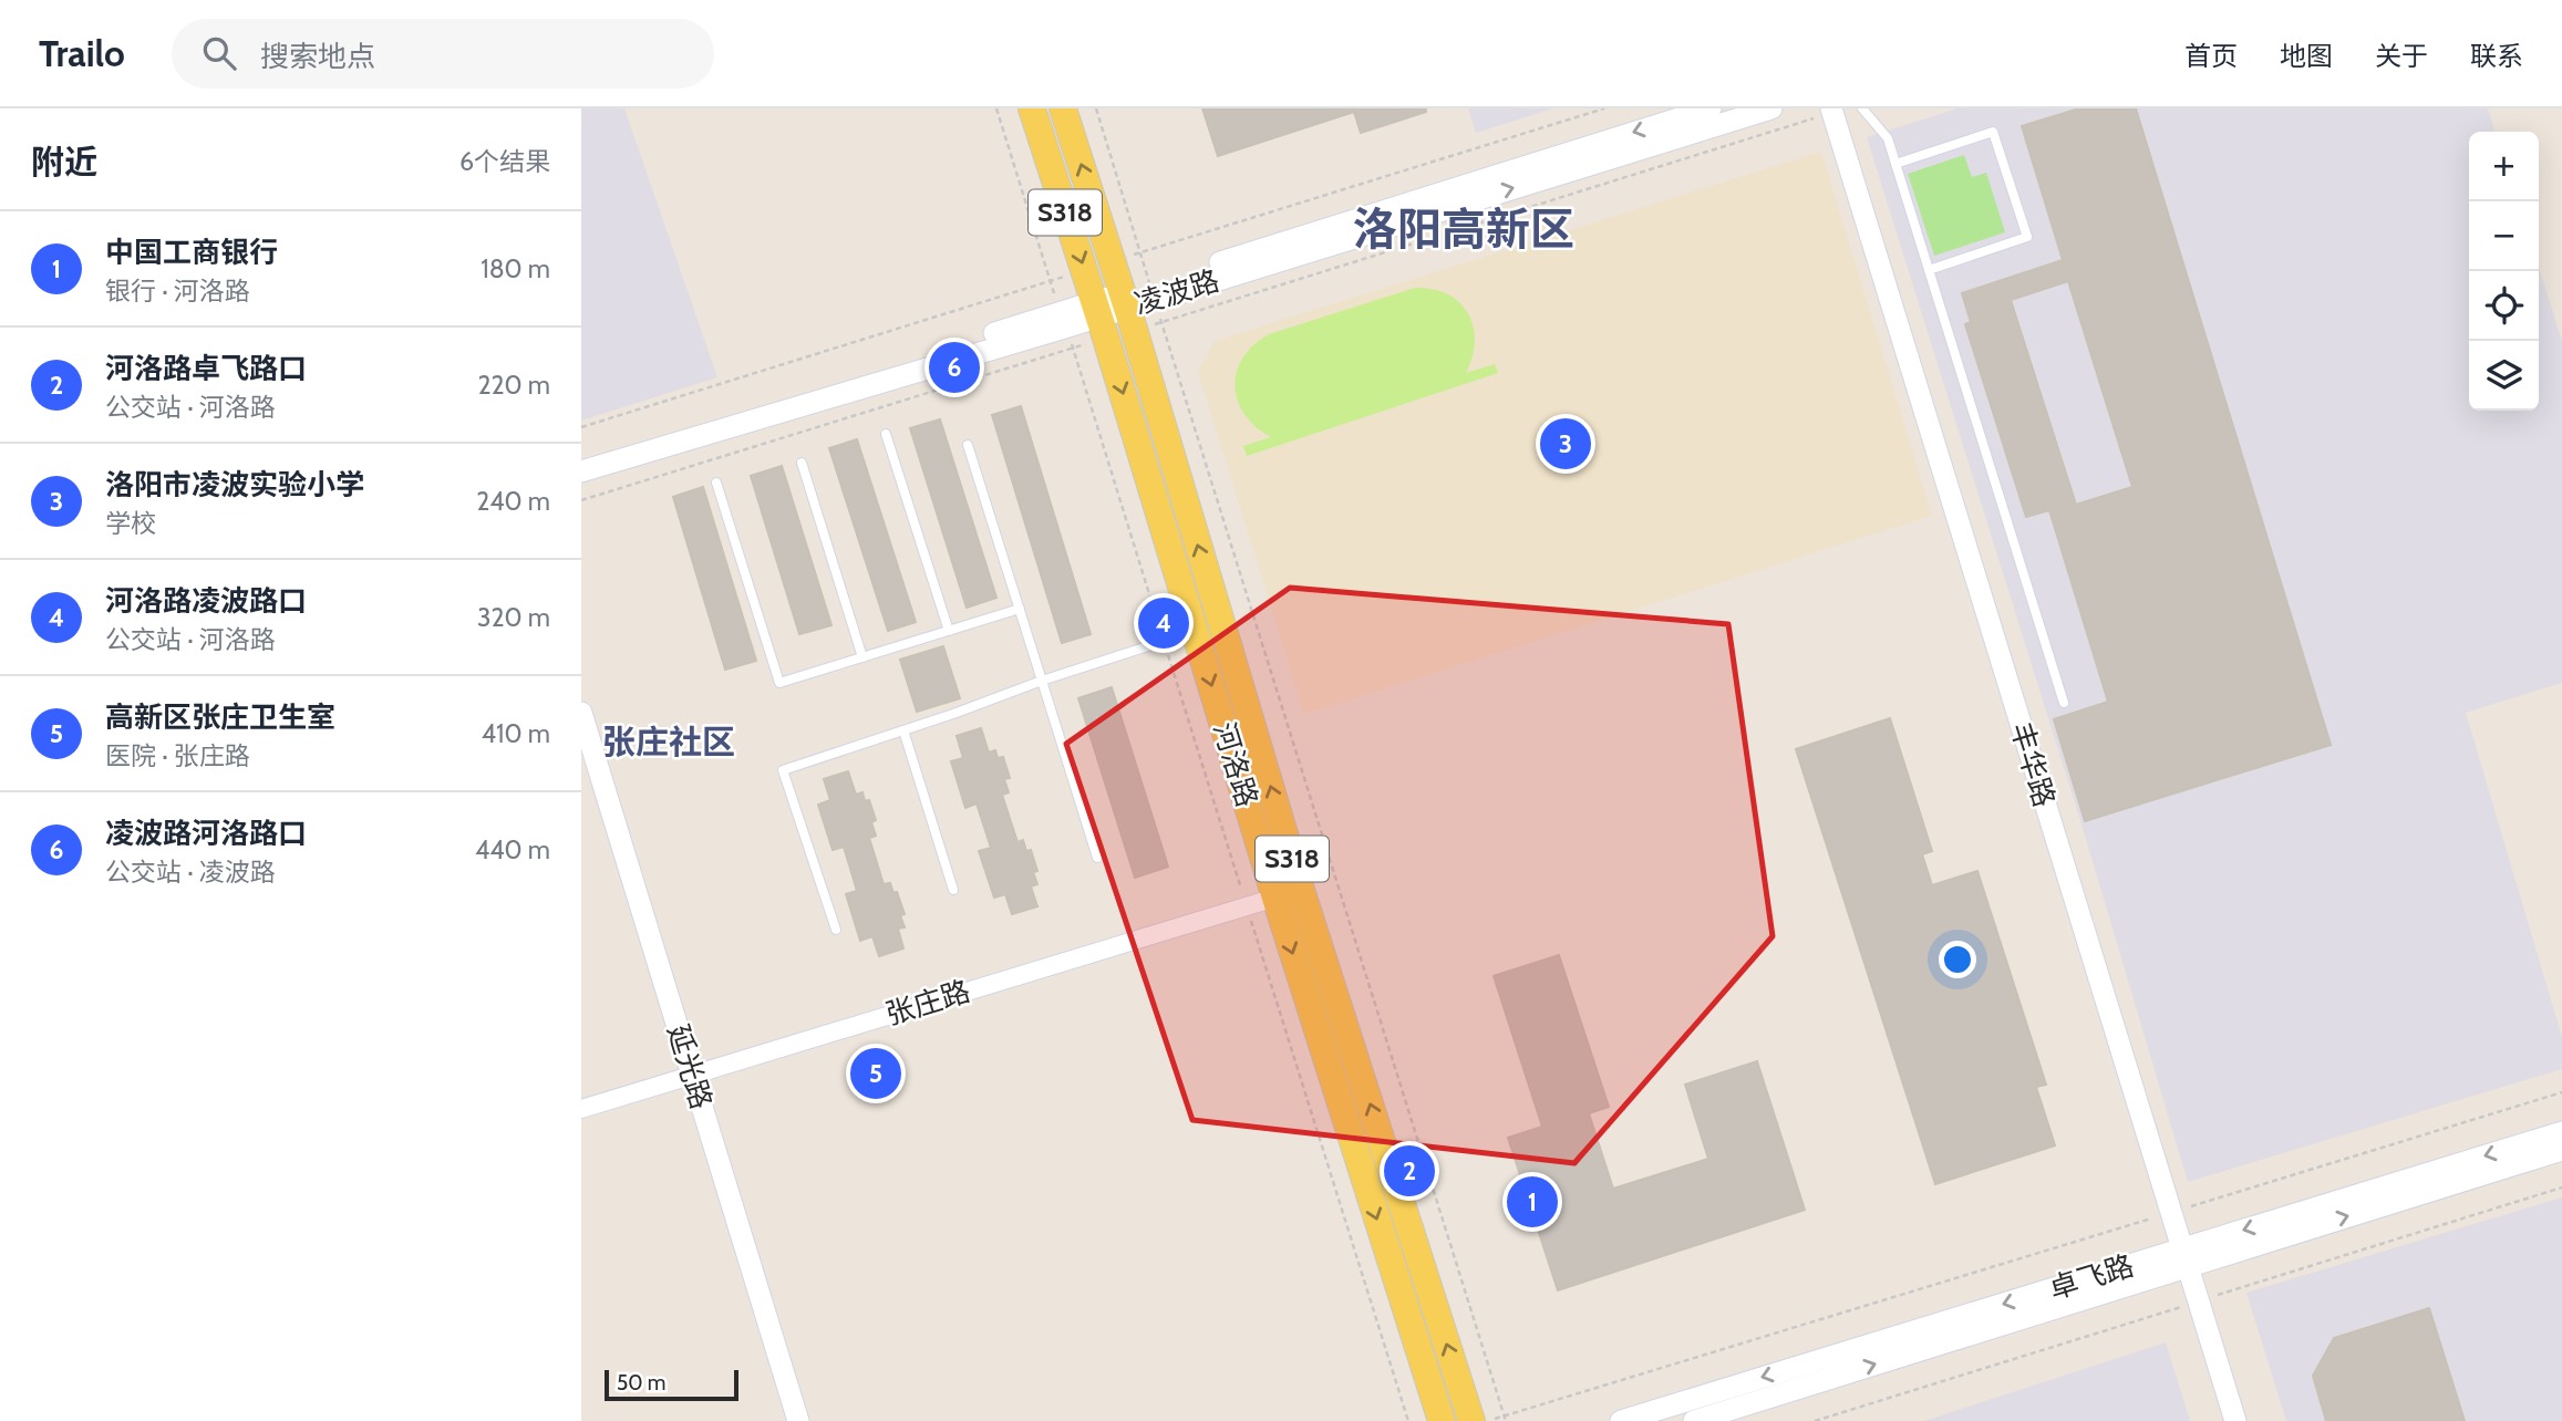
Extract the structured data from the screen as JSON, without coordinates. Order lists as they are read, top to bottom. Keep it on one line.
{"streets":{"main road":["S318","河洛路"],"street":["凌波路","丰华路","张庄路","延光路","卓飞路"]},"crossings":[["凌波路","河洛路"],["河洛路","张庄路"],["丰华路","卓飞路"],["张庄路","延光路"]],"districts":["洛阳高新区","张庄社区"],"scale_bar":"50 m","page":{"header":"Trailo","search":"搜索地点","nav":["首页","地图","关于","联系"],"heading":["附近","6个结果"],"map_buttons":["+","−"],"list":[{"mark":"1","name":"中国工商银行","note":"银行 · 河洛路","value":"180 m"},{"mark":"2","name":"河洛路卓飞路口","note":"公交站 · 河洛路","value":"220 m"},{"mark":"3","name":"洛阳市凌波实验小学","note":"学校","value":"240 m"},{"mark":"4","name":"河洛路凌波路口","note":"公交站 · 河洛路","value":"320 m"},{"mark":"5","name":"高新区张庄卫生室","note":"医院 · 张庄路","value":"410 m"},{"mark":"6","name":"凌波路河洛路口","note":"公交站 · 凌波路","value":"440 m"}],"pins":["6","3","4","5","2","1"],"scale":"50 m"}}
